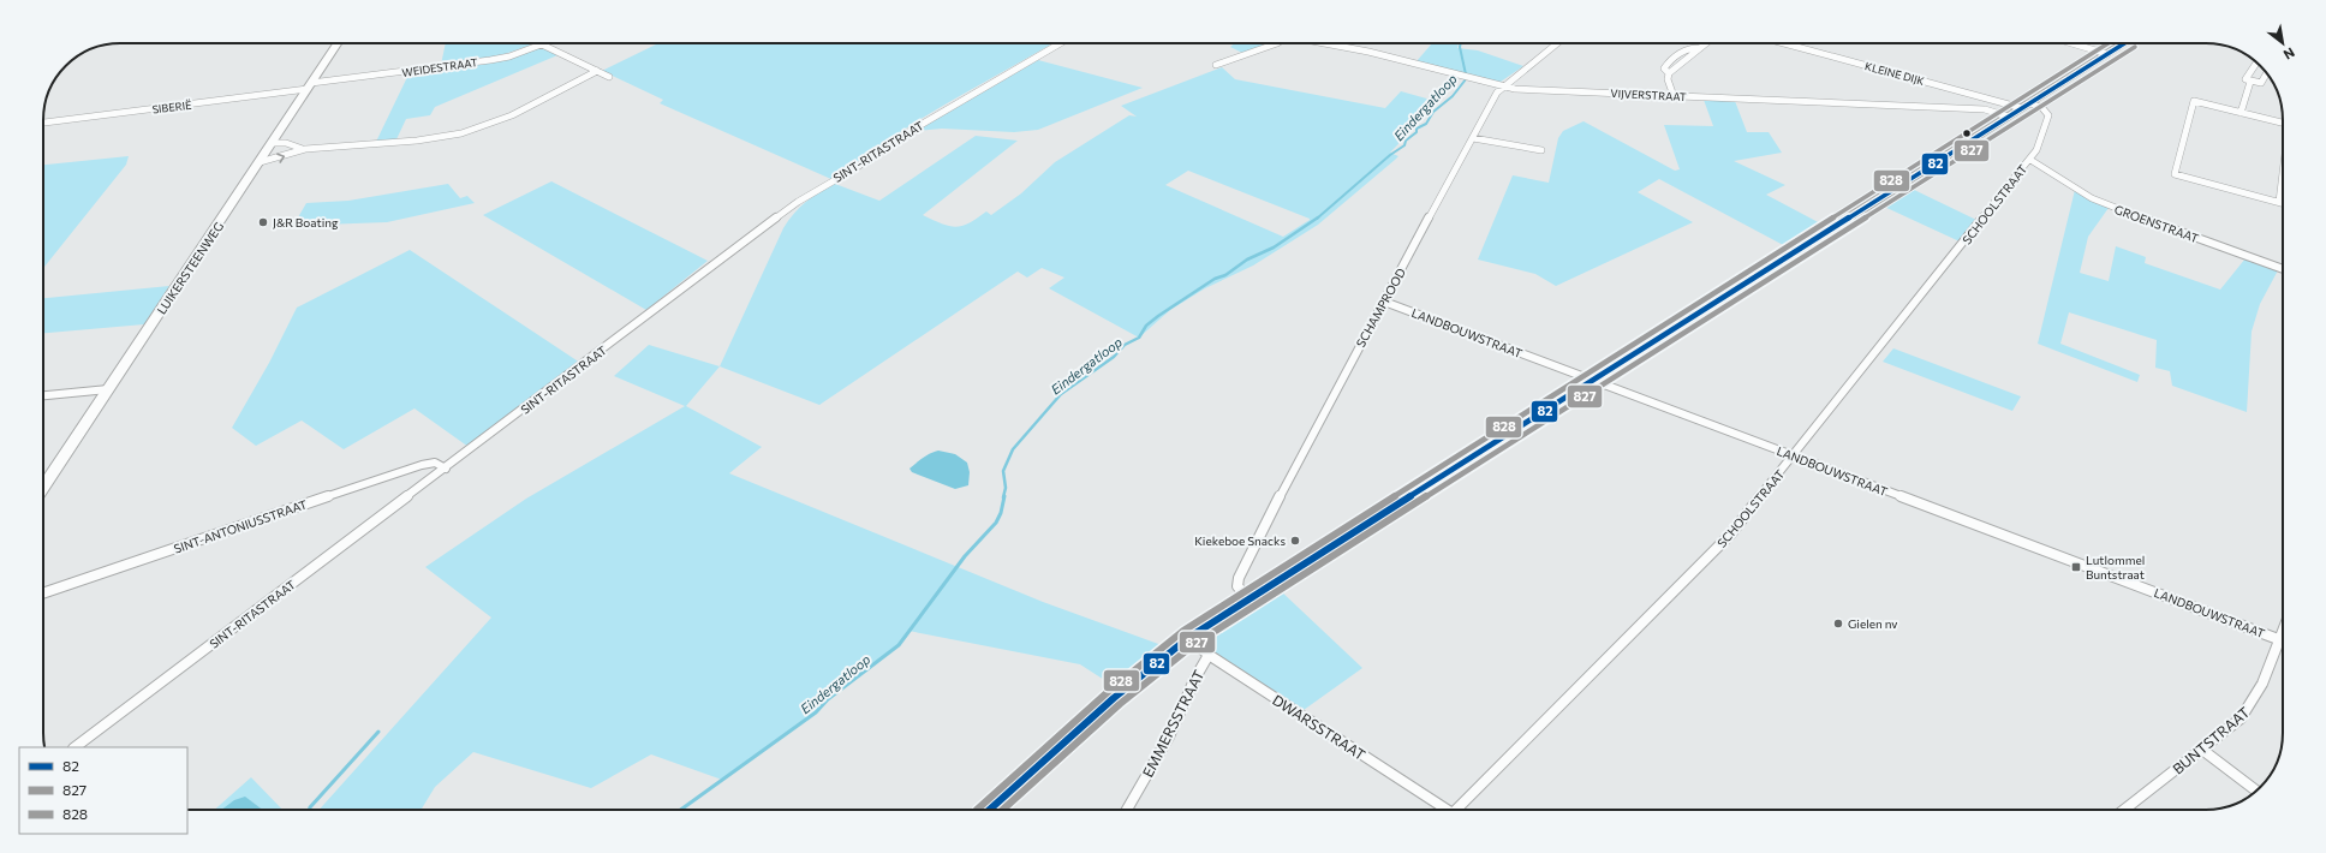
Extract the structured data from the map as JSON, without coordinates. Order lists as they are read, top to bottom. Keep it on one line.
{"streets":{"main road":["LUIKERSTEENWEG"],"street":["WEIDESTRAAT","KLEINE DIJK","VIJVERSTRAAT","SIBERIË","SINT-RITASTRAAT","SCHOOLSTRAAT","GROENSTRAAT","SCHAMPROOD","LANDBOUWSTRAAT","SINT-ANTONIUSSTRAAT","EMMERSSTRAAT","DWARSSTRAAT","BUNTSTRAAT"]},"crossings":[["WEIDESTRAAT","SIBERIË"],["WEIDESTRAAT","LUIKERSTEENWEG"],["KLEINE DIJK","SCHOOLSTRAAT"],["VIJVERSTRAAT","SCHAMPROOD"],["SIBERIË","LUIKERSTEENWEG"],["SINT-RITASTRAAT","SINT-ANTONIUSSTRAAT"],["SCHOOLSTRAAT","GROENSTRAAT"],["SCHOOLSTRAAT","LANDBOUWSTRAAT"],["SCHAMPROOD","LANDBOUWSTRAAT"],["EMMERSSTRAAT","DWARSSTRAAT"]],"water":["Eindergatloop"],"places":{"other":["J&R Boating","Kiekeboe Snacks","Gielen nv"],"transit":["Lutlommel Buntstraat"]},"lines":["transit line 82","transit line 828","transit line 827"],"legend":["82","827","828"],"north":"bottom right"}
